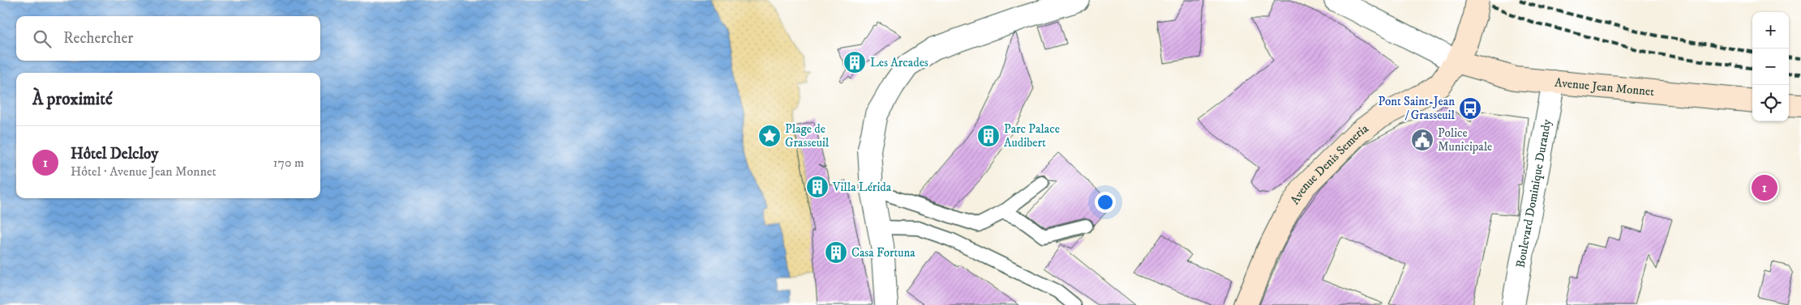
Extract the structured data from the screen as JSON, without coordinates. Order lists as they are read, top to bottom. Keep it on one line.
{"streets":{"main road":["Avenue Jean Monnet","Avenue Denis Semeria"],"street":["Boulevard Dominique Durandy"]},"crossings":[["Avenue Jean Monnet","Avenue Denis Semeria"],["Avenue Jean Monnet","Boulevard Dominique Durandy"]],"places":{"building":["Les Arcades","Parc Palace Audibert","Villa Lérida","Casa Fortuna"],"bus stop":["Pont Saint-Jean / Grasseuil"],"place":["Plage de Grasseuil"],"public building":["Police Municipale"]},"page":{"map_buttons":["+","−"],"search":"Rechercher","heading":"À proximité","list":[{"mark":"1","name":"Hôtel Delcloy","note":"Hôtel · Avenue Jean Monnet","value":"170 m"}],"pins":"1"}}
